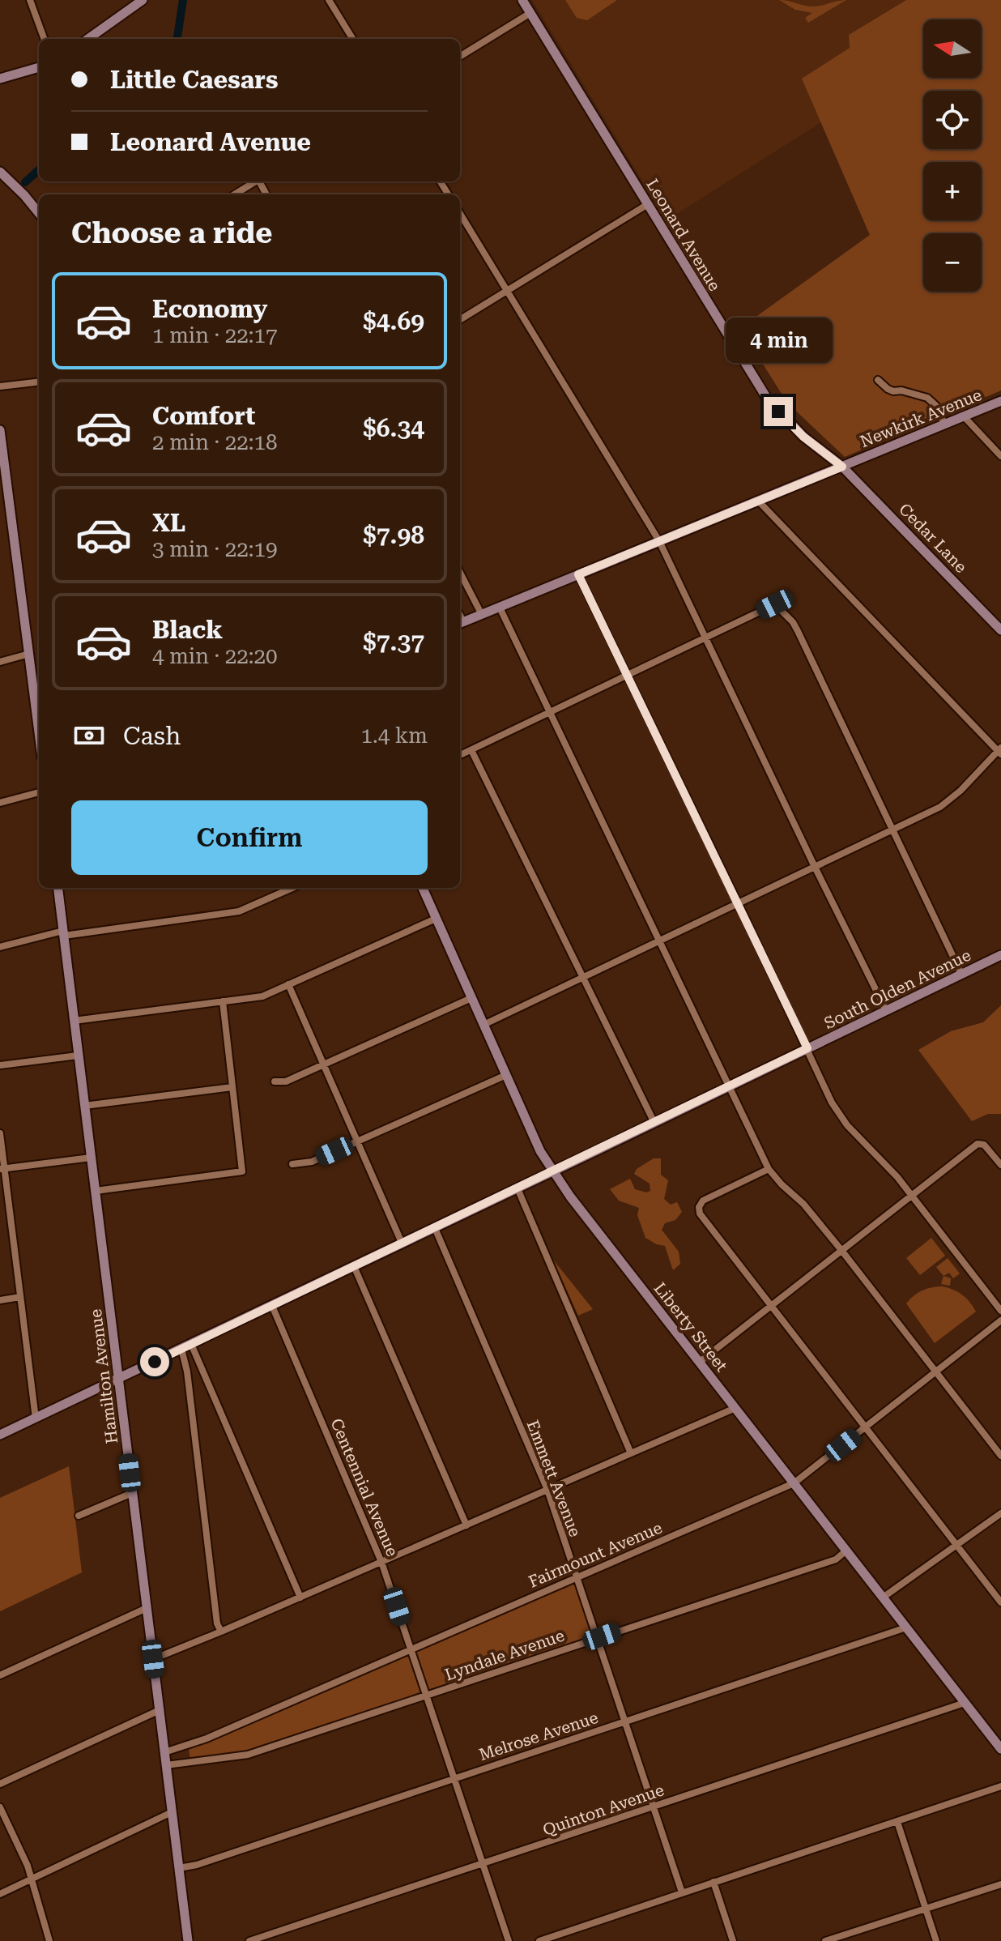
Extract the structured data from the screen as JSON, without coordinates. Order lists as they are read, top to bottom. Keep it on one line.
{"streets":{"street":["Leonard Avenue","Newkirk Avenue","Cedar Lane","South Olden Avenue","Liberty Street","Hamilton Avenue","Emmett Avenue","Centennial Avenue","Fairmount Avenue","Lyndale Avenue","Melrose Avenue","Quinton Avenue"]},"crossings":[["Leonard Avenue","Newkirk Avenue"],["Leonard Avenue","Cedar Lane"],["Newkirk Avenue","Cedar Lane"],["South Olden Avenue","Liberty Street"],["South Olden Avenue","Hamilton Avenue"],["South Olden Avenue","Emmett Avenue"],["South Olden Avenue","Centennial Avenue"],["Liberty Street","Fairmount Avenue"],["Liberty Street","Lyndale Avenue"],["Liberty Street","Melrose Avenue"],["Liberty Street","Quinton Avenue"],["Hamilton Avenue","Fairmount Avenue"],["Hamilton Avenue","Lyndale Avenue"],["Hamilton Avenue","Melrose Avenue"],["Emmett Avenue","Fairmount Avenue"],["Emmett Avenue","Lyndale Avenue"],["Emmett Avenue","Melrose Avenue"],["Emmett Avenue","Quinton Avenue"],["Centennial Avenue","Fairmount Avenue"],["Centennial Avenue","Lyndale Avenue"],["Centennial Avenue","Melrose Avenue"],["Centennial Avenue","Quinton Avenue"]],"north":"left","page":{"map_buttons":["+","−"],"banner":["Little Caesars","Leonard Avenue"],"heading":"Choose a ride","list":[{"name":"Economy","note":"1 min · 22:17","value":"$4.69"},{"name":"Comfort","note":"2 min · 22:18","value":"$6.34"},{"name":"XL","note":"3 min · 22:19","value":"$7.98"},{"name":"Black","note":"4 min · 22:20","value":"$7.37"}],"bubble":"4 min","pay":["Cash","1.4 km"],"buttons":"Confirm"}}
